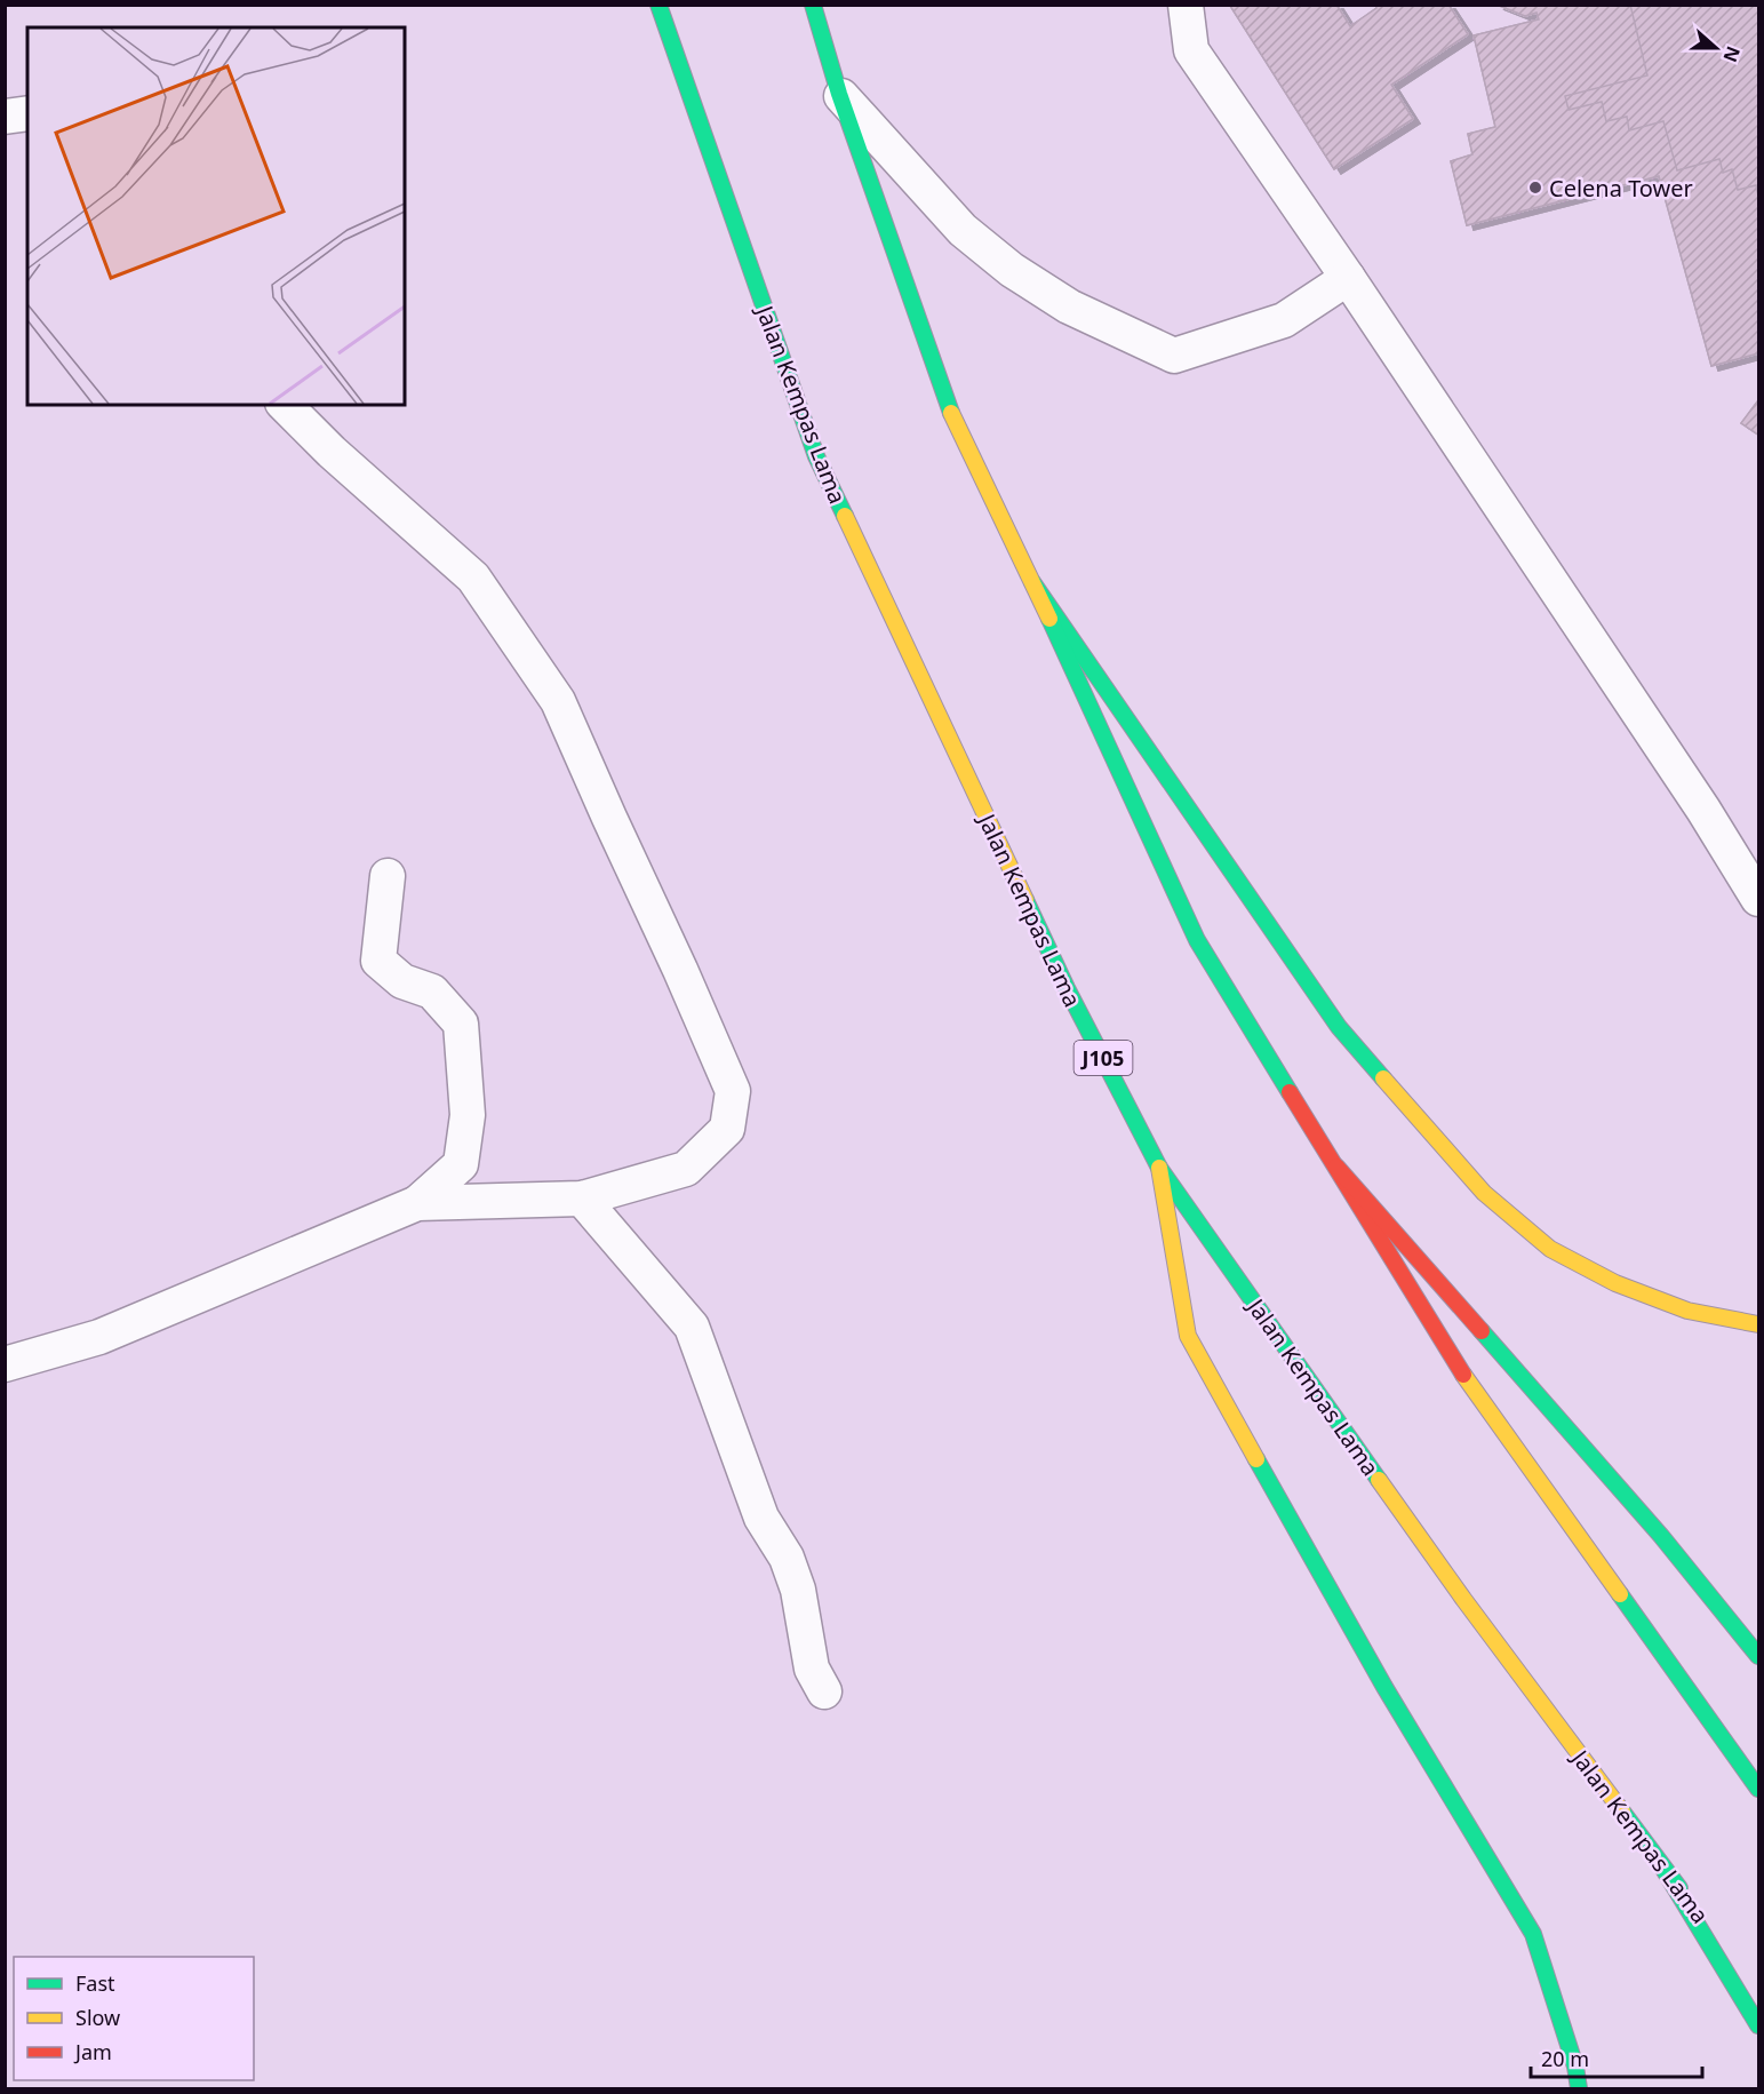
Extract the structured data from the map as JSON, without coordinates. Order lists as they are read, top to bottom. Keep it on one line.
{"streets":{"main road":["Jalan Kempas Lama","J105"]},"places":["Celena Tower"],"legend":["Fast","Slow","Jam"],"scale_bar":"20 m","north":"right"}
